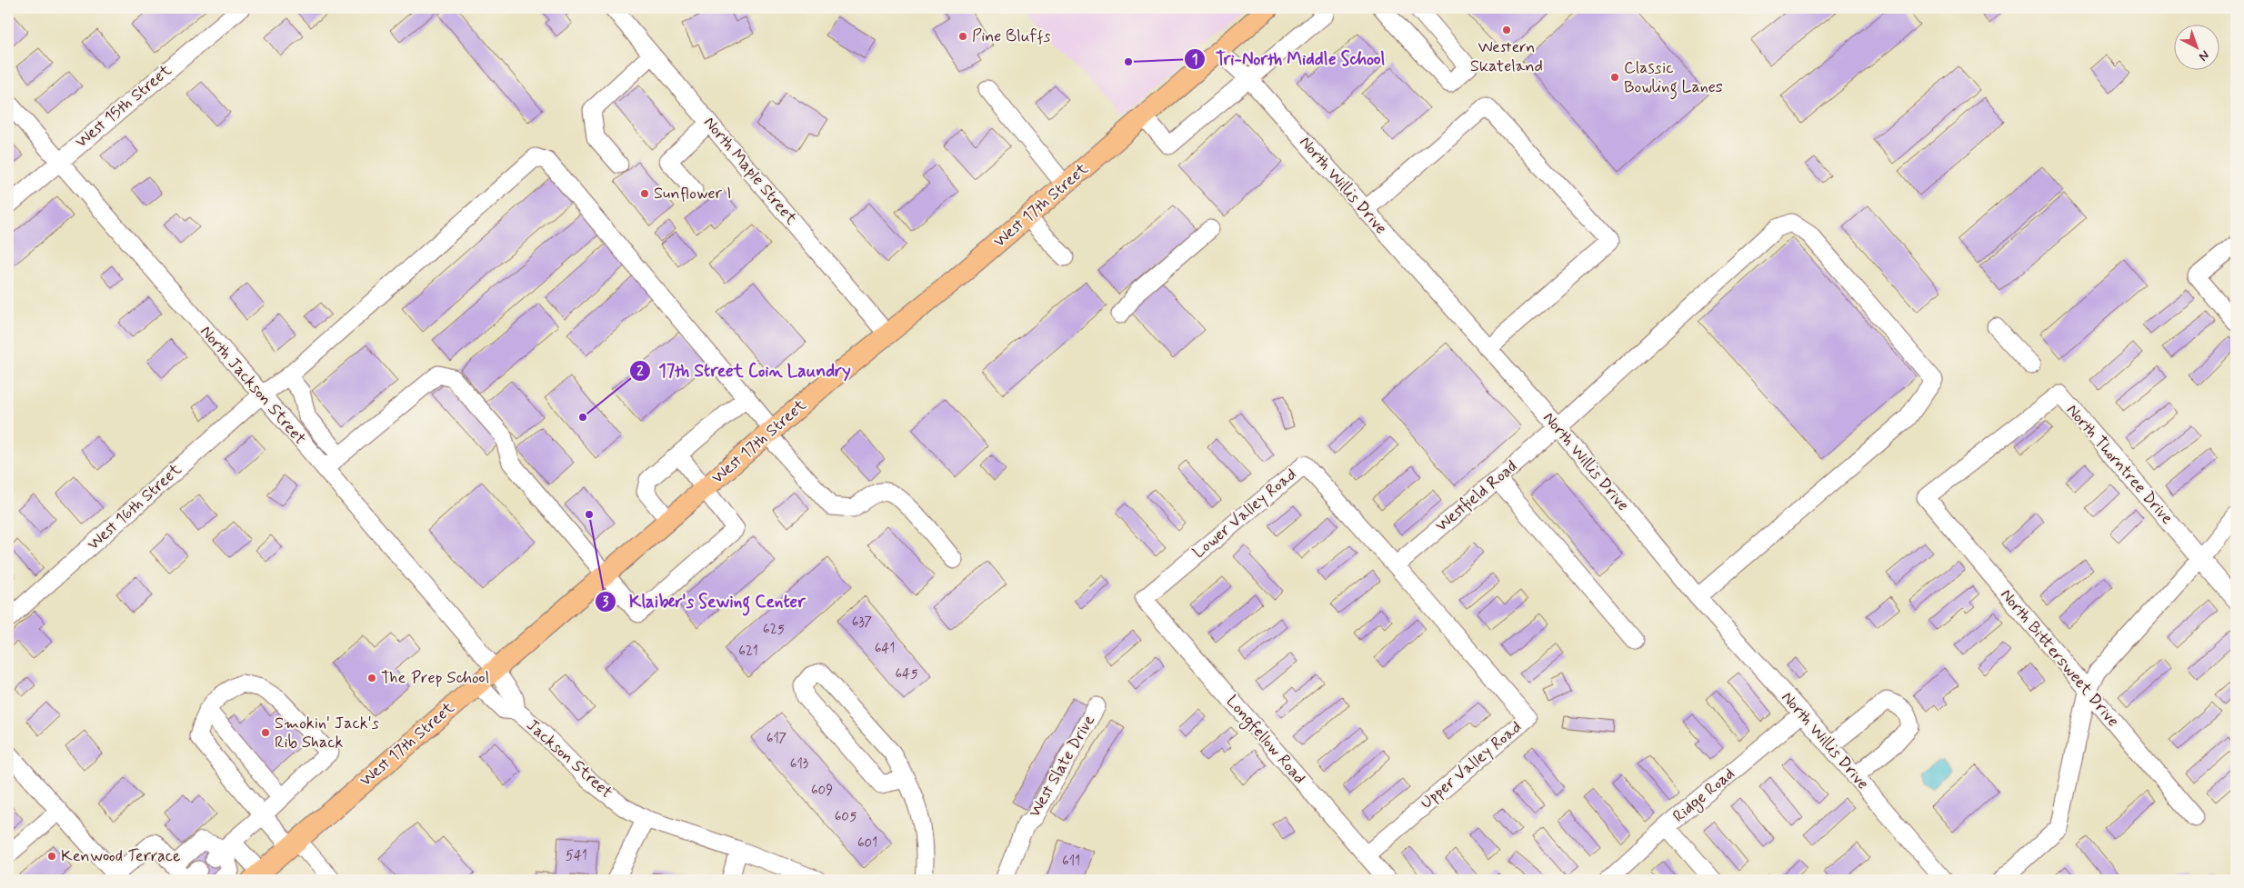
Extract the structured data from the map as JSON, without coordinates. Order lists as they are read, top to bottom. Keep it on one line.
{"streets":{"main road":["West 17th Street"],"street":["West 15th Street","North Maple Street","North Willis Drive","North Jackson Street","North Thorntree Drive","Westfield Road","West 16th Street","Lower Valley Road","North Bittersweet Drive","Longfellow Road","Jackson Street","Upper Valley Road","West Slate Drive","Ridge Road"]},"crossings":[["West 15th Street","North Jackson Street"],["North Maple Street","West 17th Street"],["North Willis Drive","West 17th Street"],["North Willis Drive","Westfield Road"],["North Willis Drive","Ridge Road"],["West 17th Street","North Jackson Street"],["West 17th Street","Jackson Street"],["North Jackson Street","West 16th Street"],["North Jackson Street","Jackson Street"],["North Thorntree Drive","North Bittersweet Drive"],["Westfield Road","Lower Valley Road"],["Westfield Road","Upper Valley Road"],["Lower Valley Road","Longfellow Road"],["Lower Valley Road","Upper Valley Road"],["Longfellow Road","Upper Valley Road"]],"places":["Western Skateland","Pine Bluffs","Tri-North Middle School","Classic Bowling Lanes","Sunflower I","17th Street Coin Laundry","Klaiber's Sewing Center","The Prep School","Smokin' Jack's Rib Shack","Kenwood Terrace"],"house_numbers":["637","625","641","621","645","617","613","609","605","601","541","611"],"north":"bottom right"}
